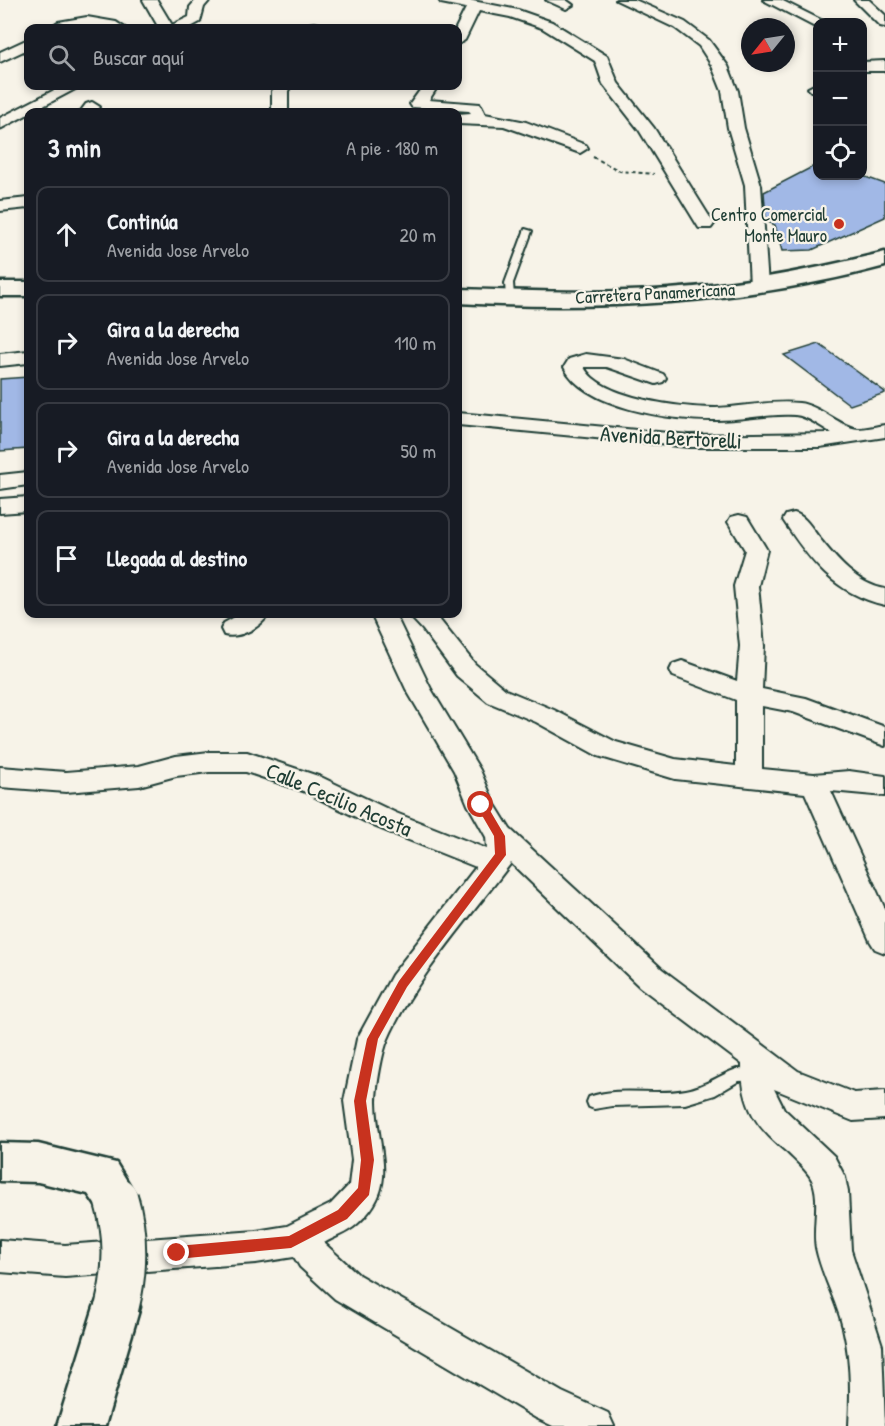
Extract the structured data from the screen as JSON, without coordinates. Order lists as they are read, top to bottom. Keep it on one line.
{"streets":{"main road":["Carretera Panamericana"],"street":["Avenida Bertorelli","Calle Cecilio Acosta"]},"places":["Centro Comercial Monte Mauro"],"north":"bottom left","page":{"map_buttons":["+","−"],"search":"Buscar aquí","heading":["3 min","A pie · 180 m"],"list":[["Continúa","Avenida Jose Arvelo","20 m"],["Gira a la derecha","Avenida Jose Arvelo","110 m"],["Gira a la derecha","Avenida Jose Arvelo","50 m"],"Llegada al destino"]}}
